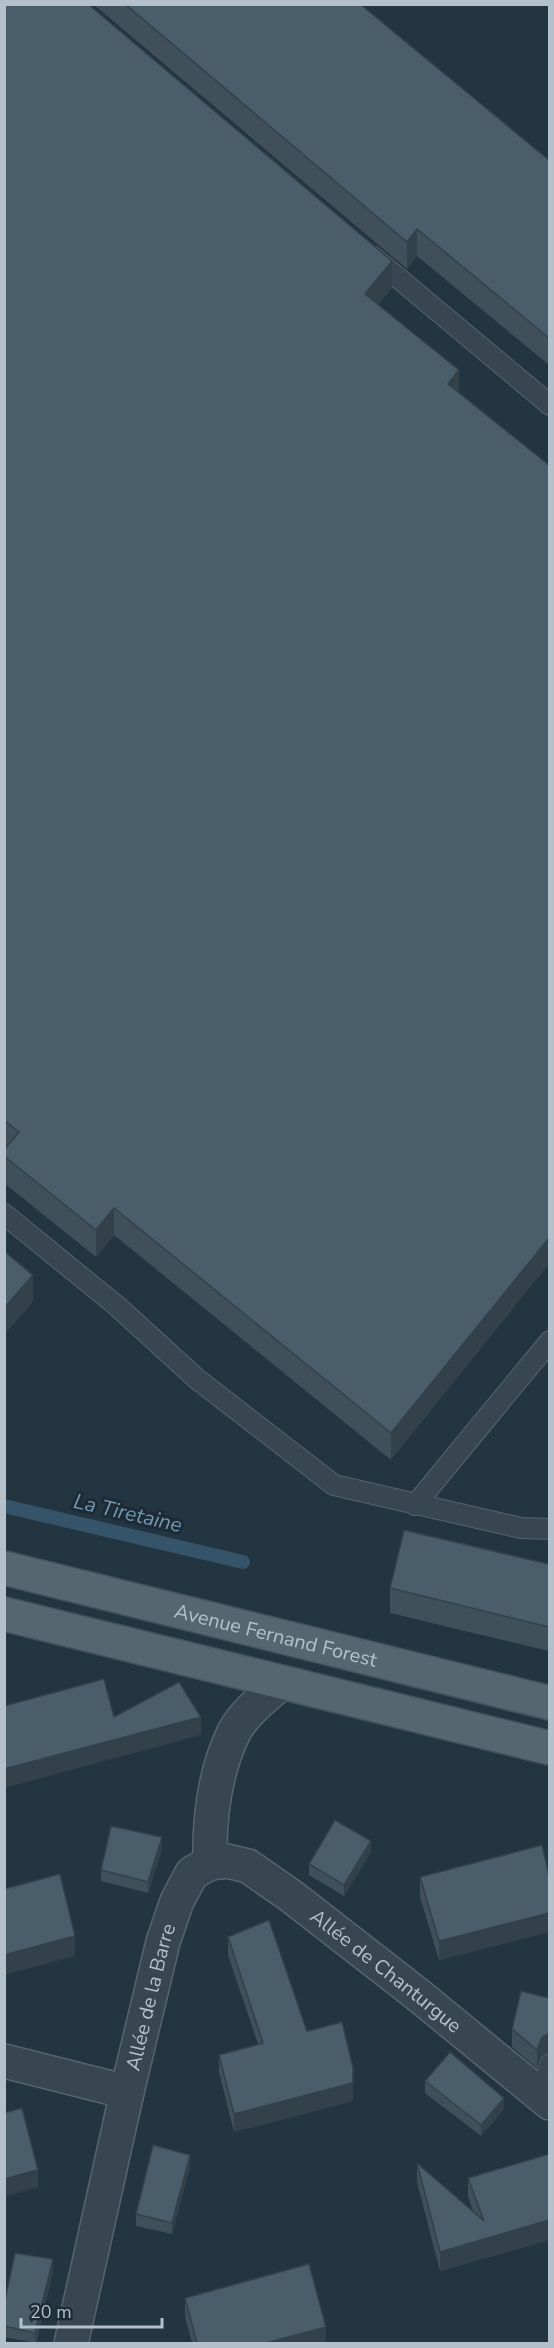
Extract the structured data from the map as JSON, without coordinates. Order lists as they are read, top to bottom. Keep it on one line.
{"streets":{"main road":["Avenue Fernand Forest"],"street":["Allée de Chanturgue","Allée de la Barre"]},"crossings":[["Allée de Chanturgue","Allée de la Barre"]],"water":["La Tiretaine"],"scale_bar":"20 m"}
